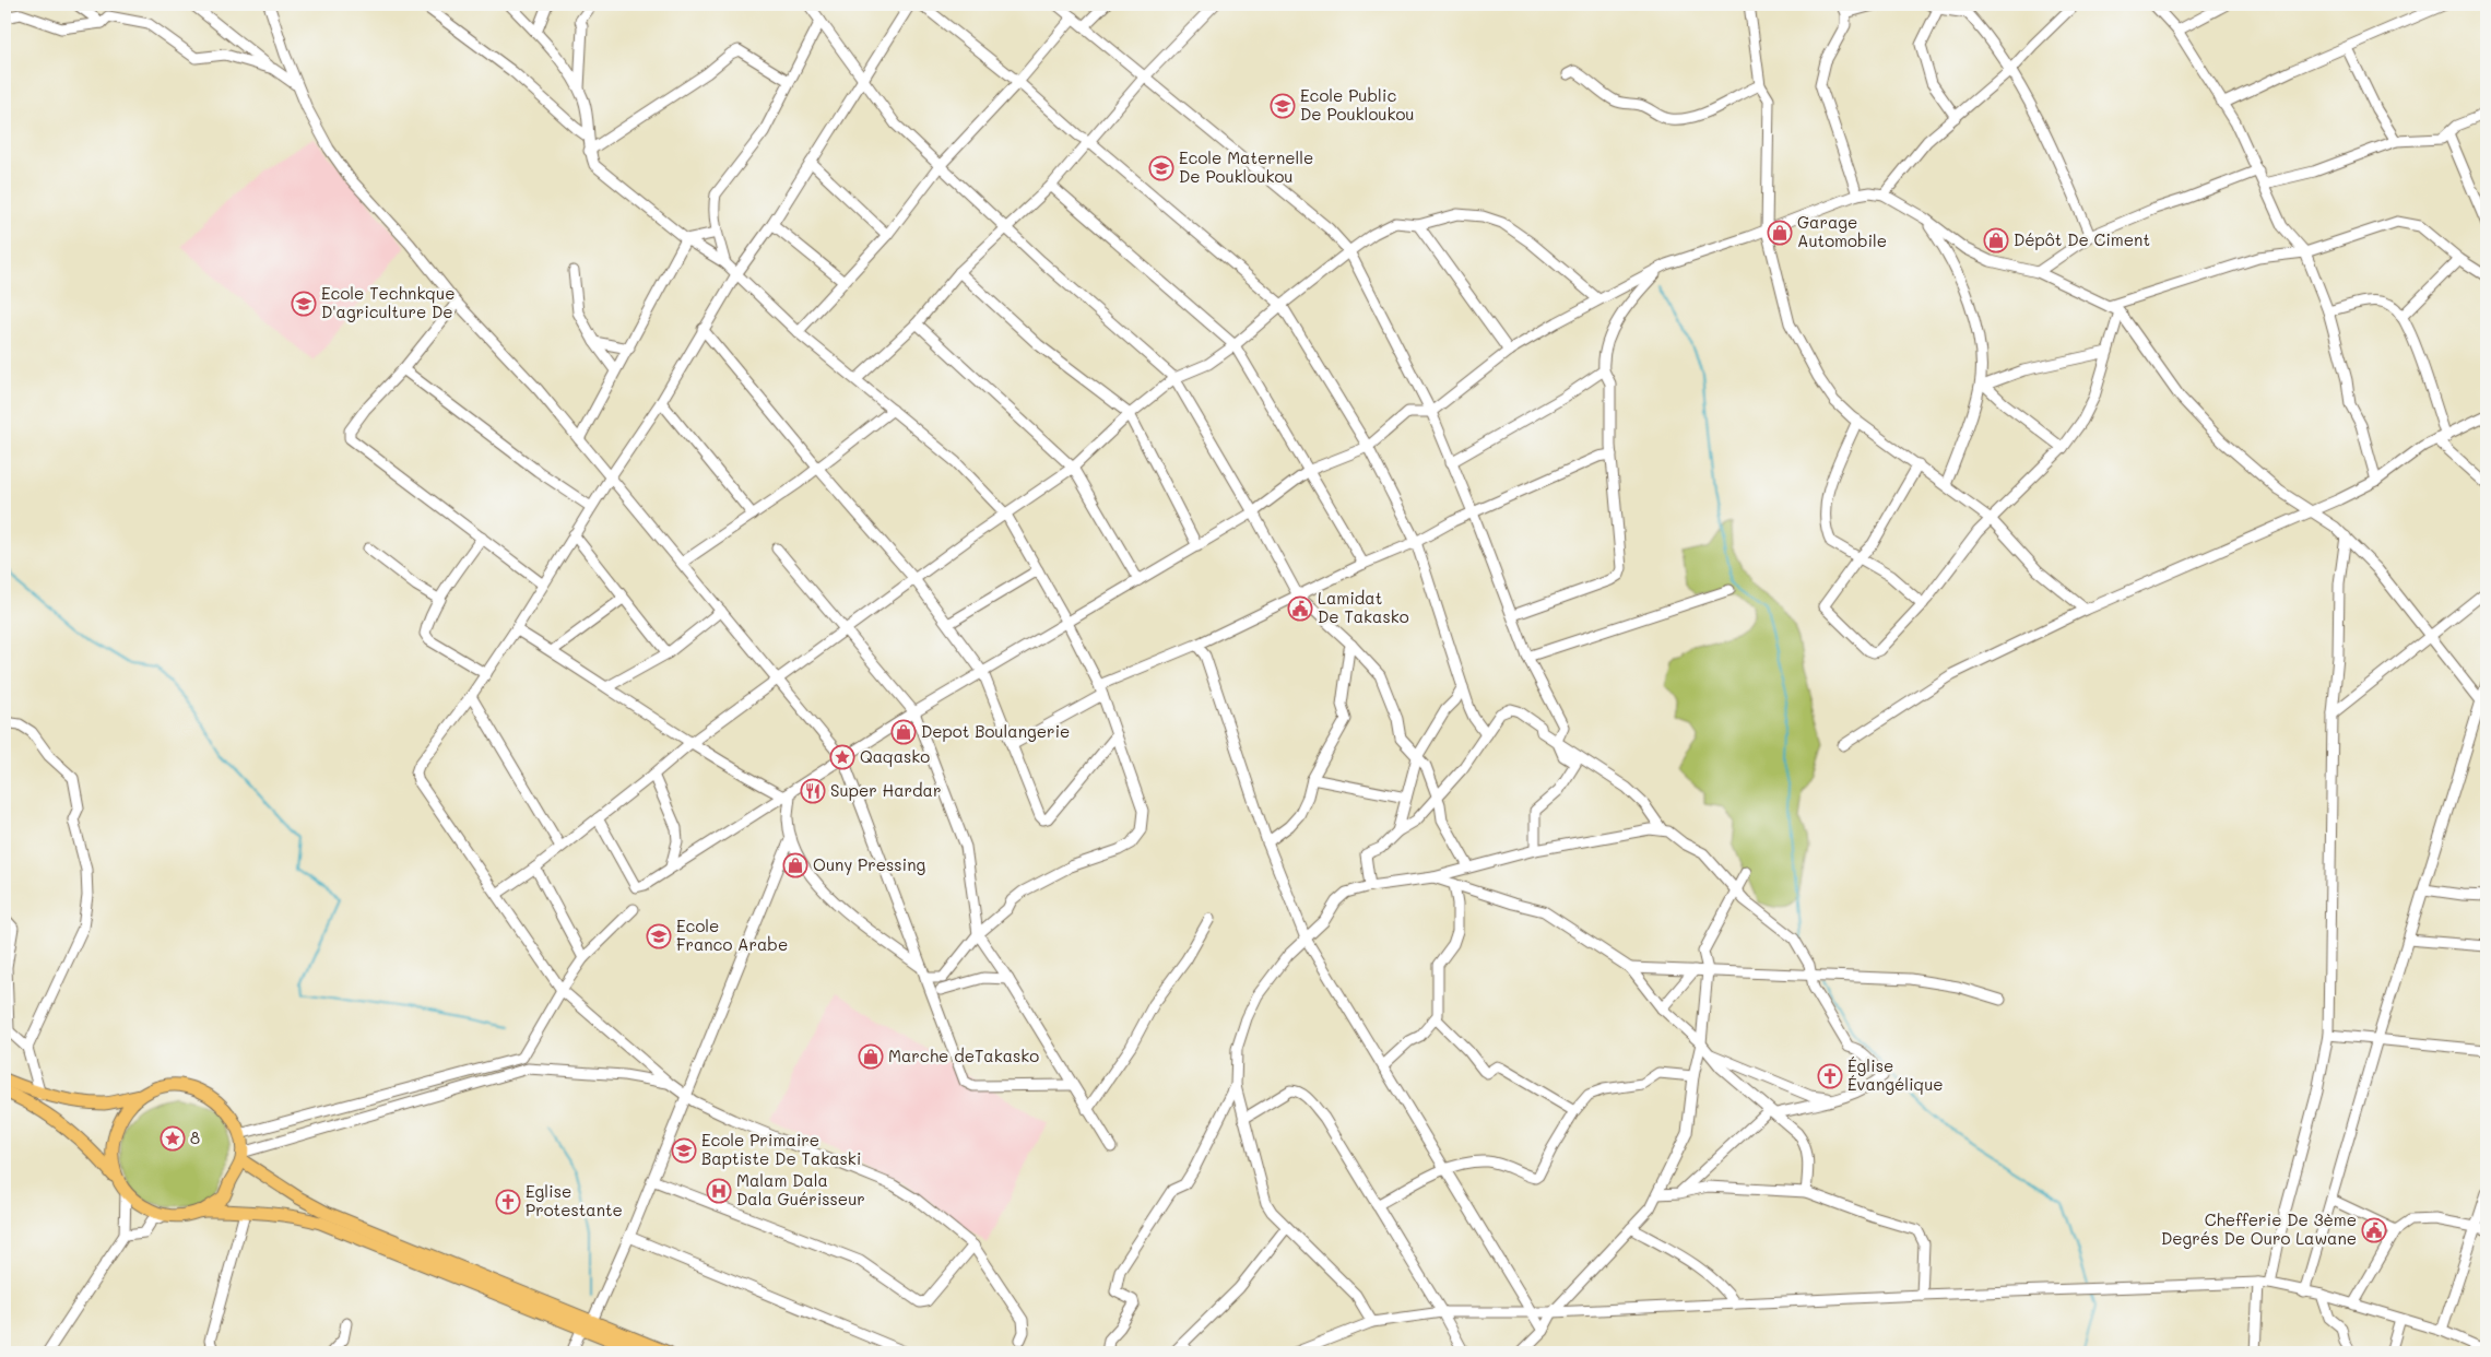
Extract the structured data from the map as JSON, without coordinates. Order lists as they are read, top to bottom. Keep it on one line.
{"places":{"school or university":["Ecole Public De Poukloukou","Ecole Maternelle De Poukloukou","Ecole Technkque D'agriculture De","Ecole Franco Arabe","Ecole Primaire Baptiste De Takaski"],"shop":["Garage Automobile","Dépôt De Ciment","Depot Boulangerie","Ouny Pressing","Marche deTakasko"],"public building":["Lamidat De Takasko","Chefferie De 3ème Degrés De Ouro Lawane"],"place":["Qaqasko","8"],"restaurant":["Super Hardar"],"church":["Église Évangélique","Eglise Protestante"],"hospital":["Malam Dala Dala Guérisseur"]}}
